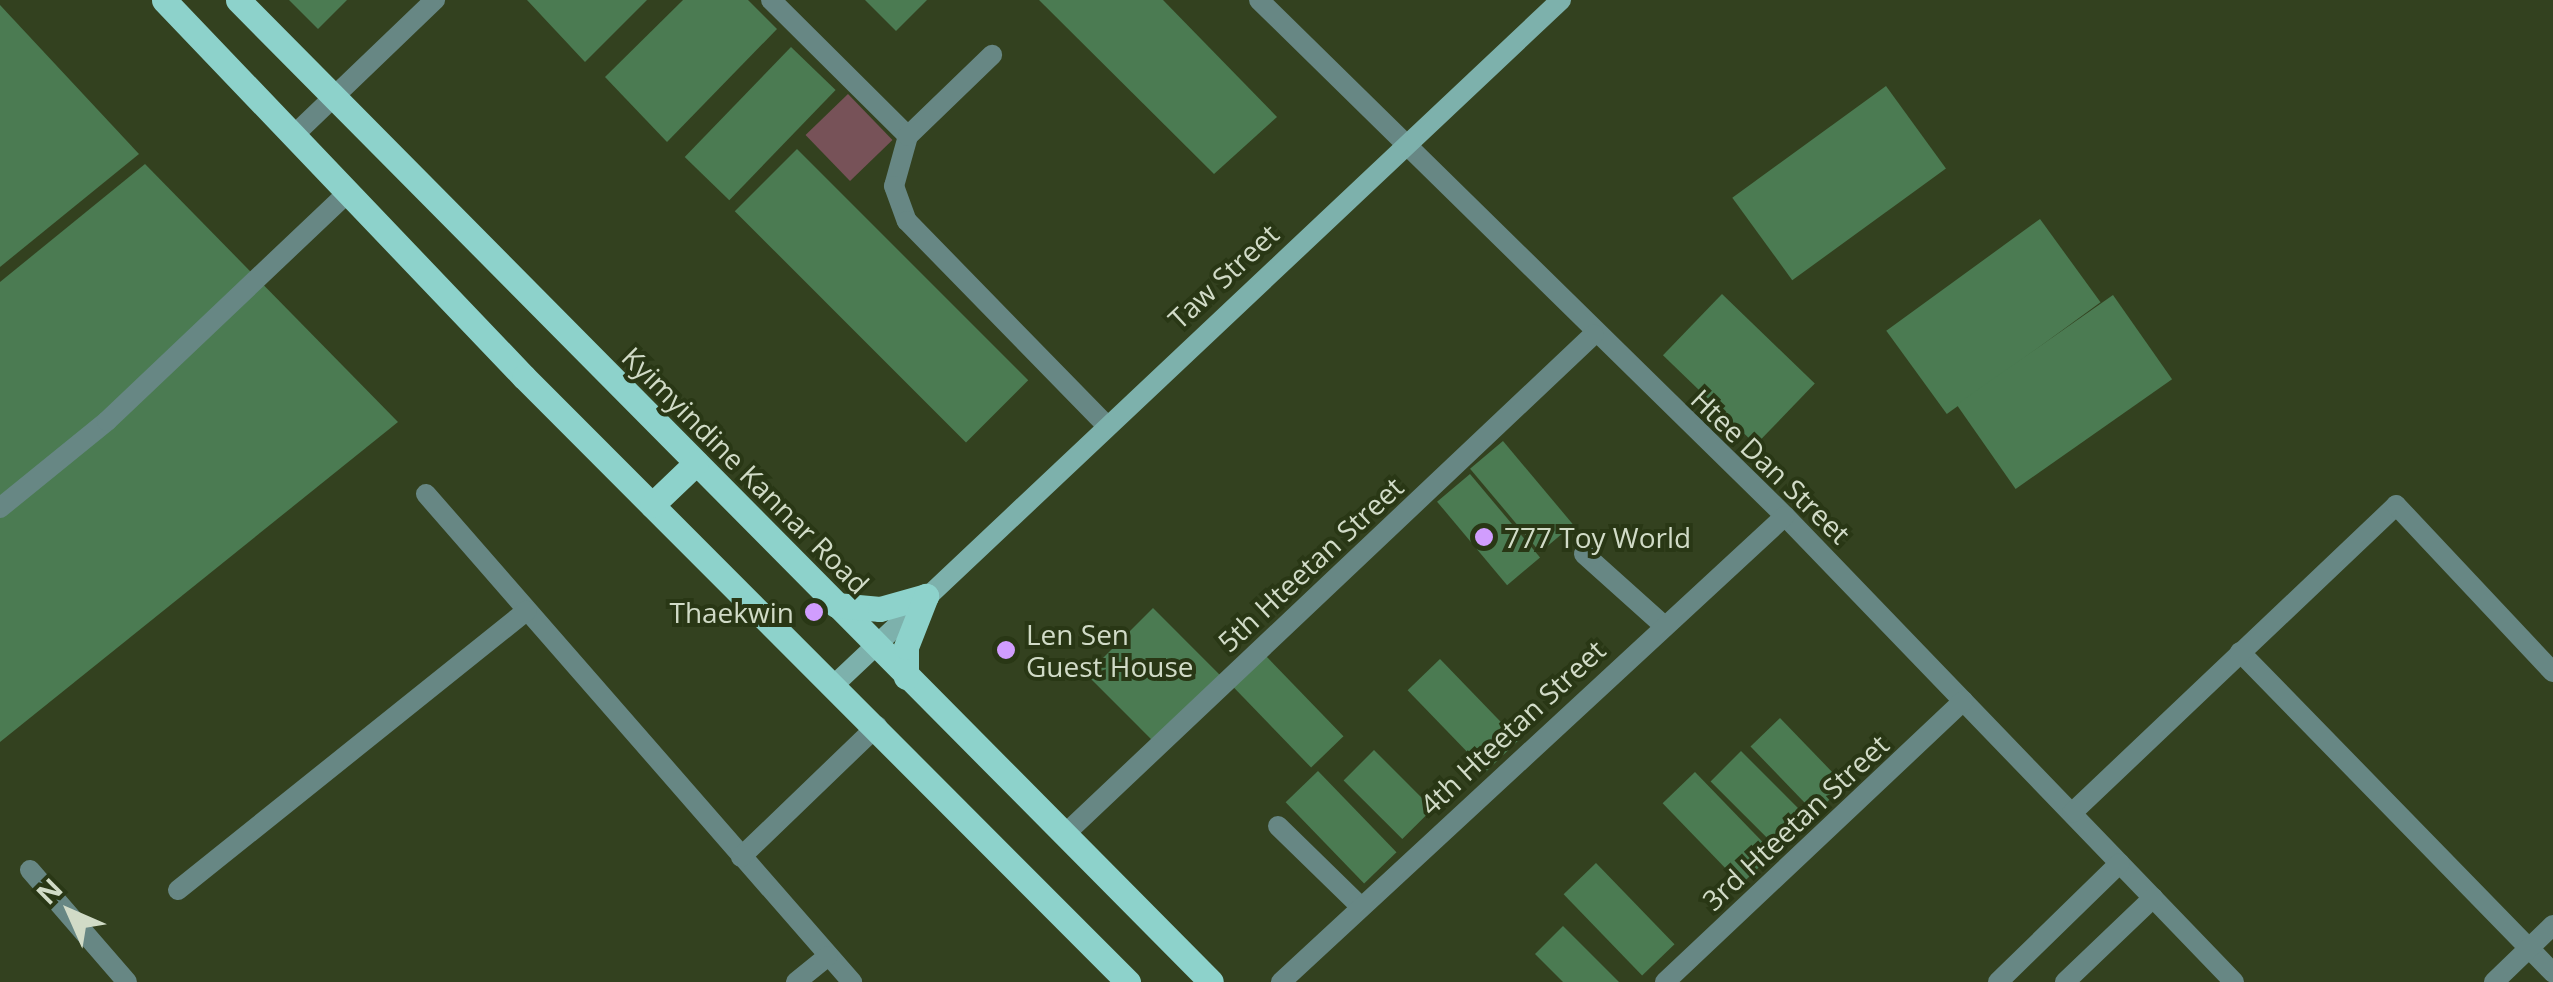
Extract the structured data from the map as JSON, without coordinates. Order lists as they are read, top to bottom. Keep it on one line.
{"streets":{"main road":["Kyimyindine Kannar Road"],"street":["Taw Street","Htee Dan Street","5th Hteetan Street","4th Hteetan Street","3rd Hteetan Street"]},"crossings":[["Taw Street","Htee Dan Street"],["Taw Street","Kyimyindine Kannar Road"],["Htee Dan Street","5th Hteetan Street"],["Htee Dan Street","4th Hteetan Street"],["Htee Dan Street","3rd Hteetan Street"],["Kyimyindine Kannar Road","5th Hteetan Street"]],"places":["777 Toy World","Thaekwin","Len Sen Guest House"],"north":"top left"}
